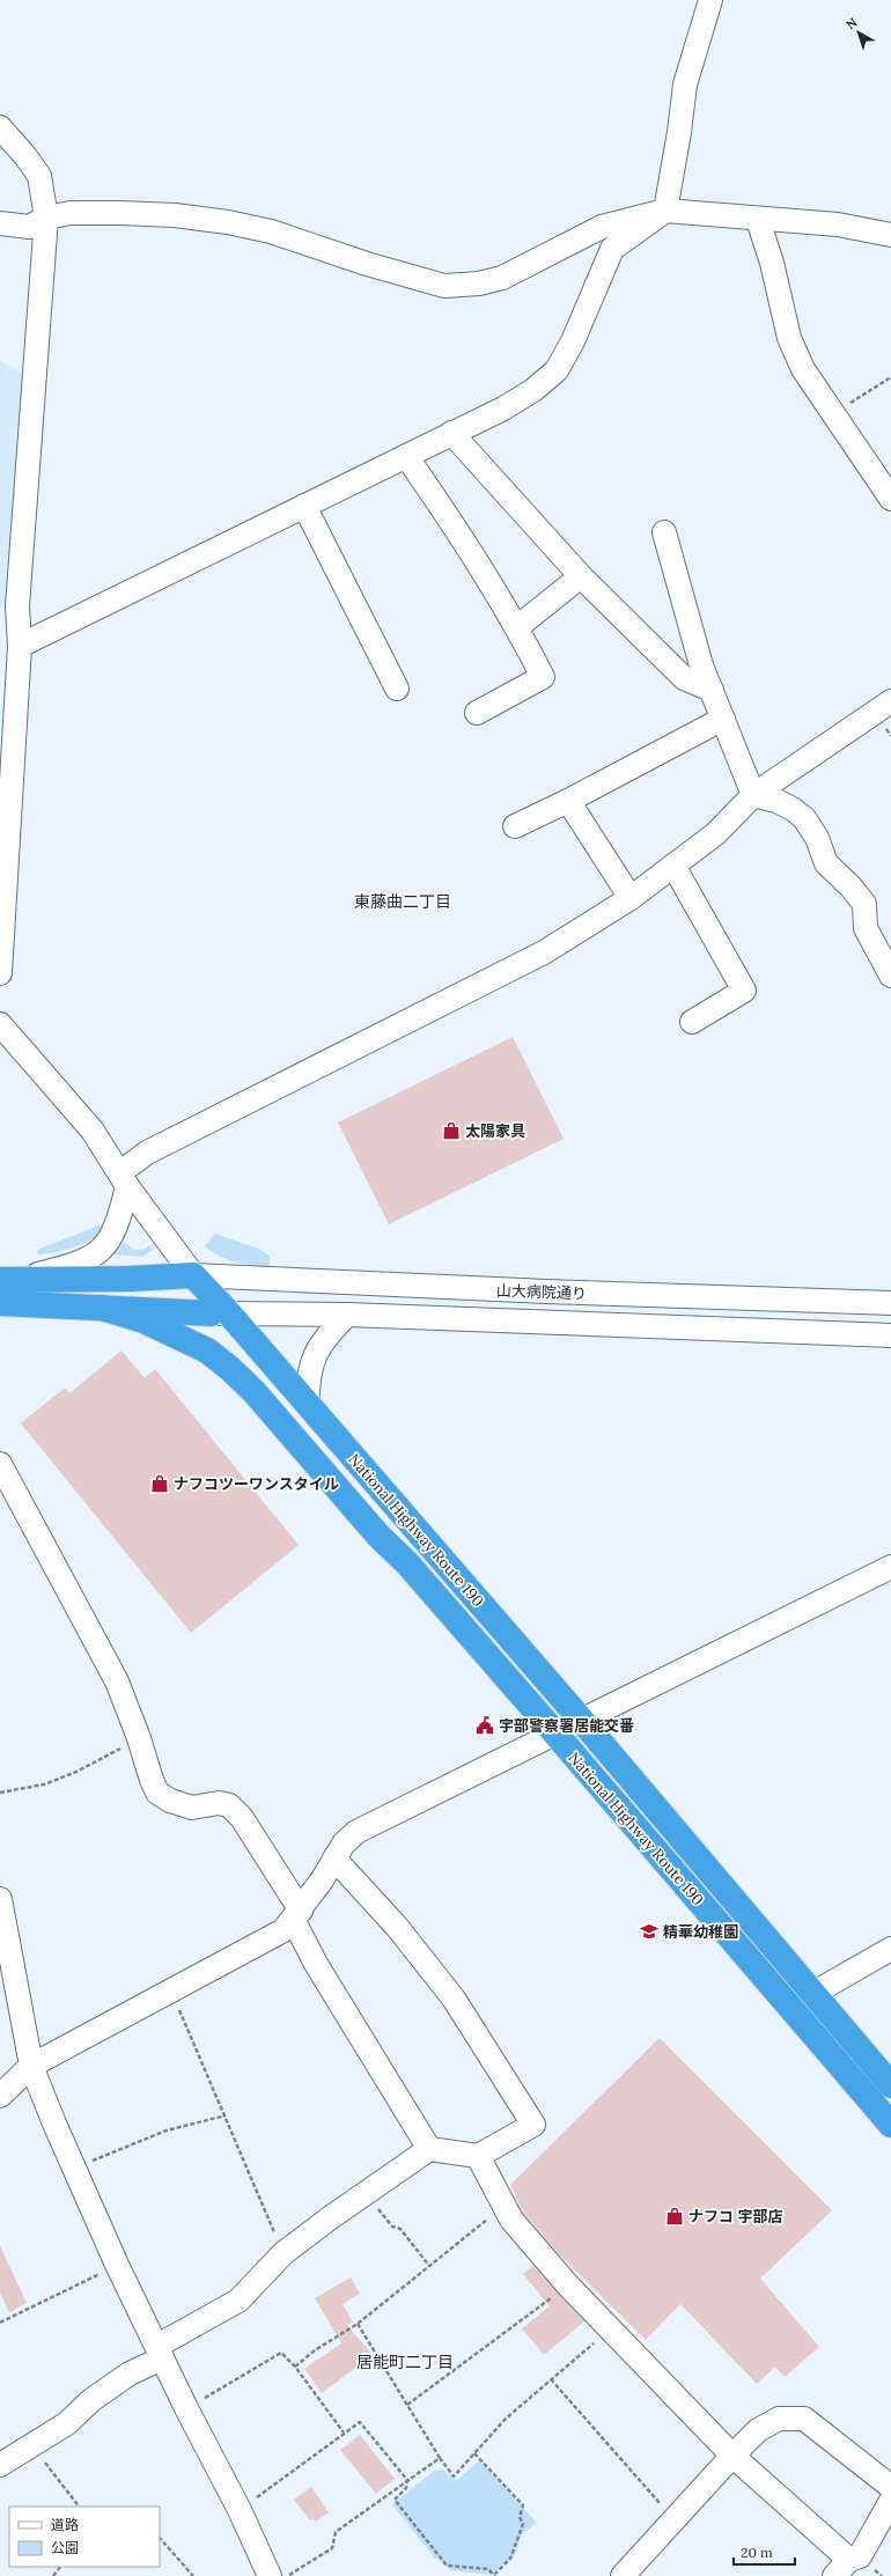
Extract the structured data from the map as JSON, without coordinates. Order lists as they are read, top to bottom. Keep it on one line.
{"streets":{"highway":["National Highway Route 190"],"street":["山大病院通り"]},"crossings":[["山大病院通り","National Highway Route 190"]],"districts":["東藤曲二丁目","居能町二丁目"],"places":{"shop":["太陽家具","ナフコツーワンスタイル","ナフコ 宇部店"],"public building":["宇部警察署居能交番"],"school or university":["精華幼稚園"]},"legend":["道路","公園"],"scale_bar":"20 m","north":"top left"}
